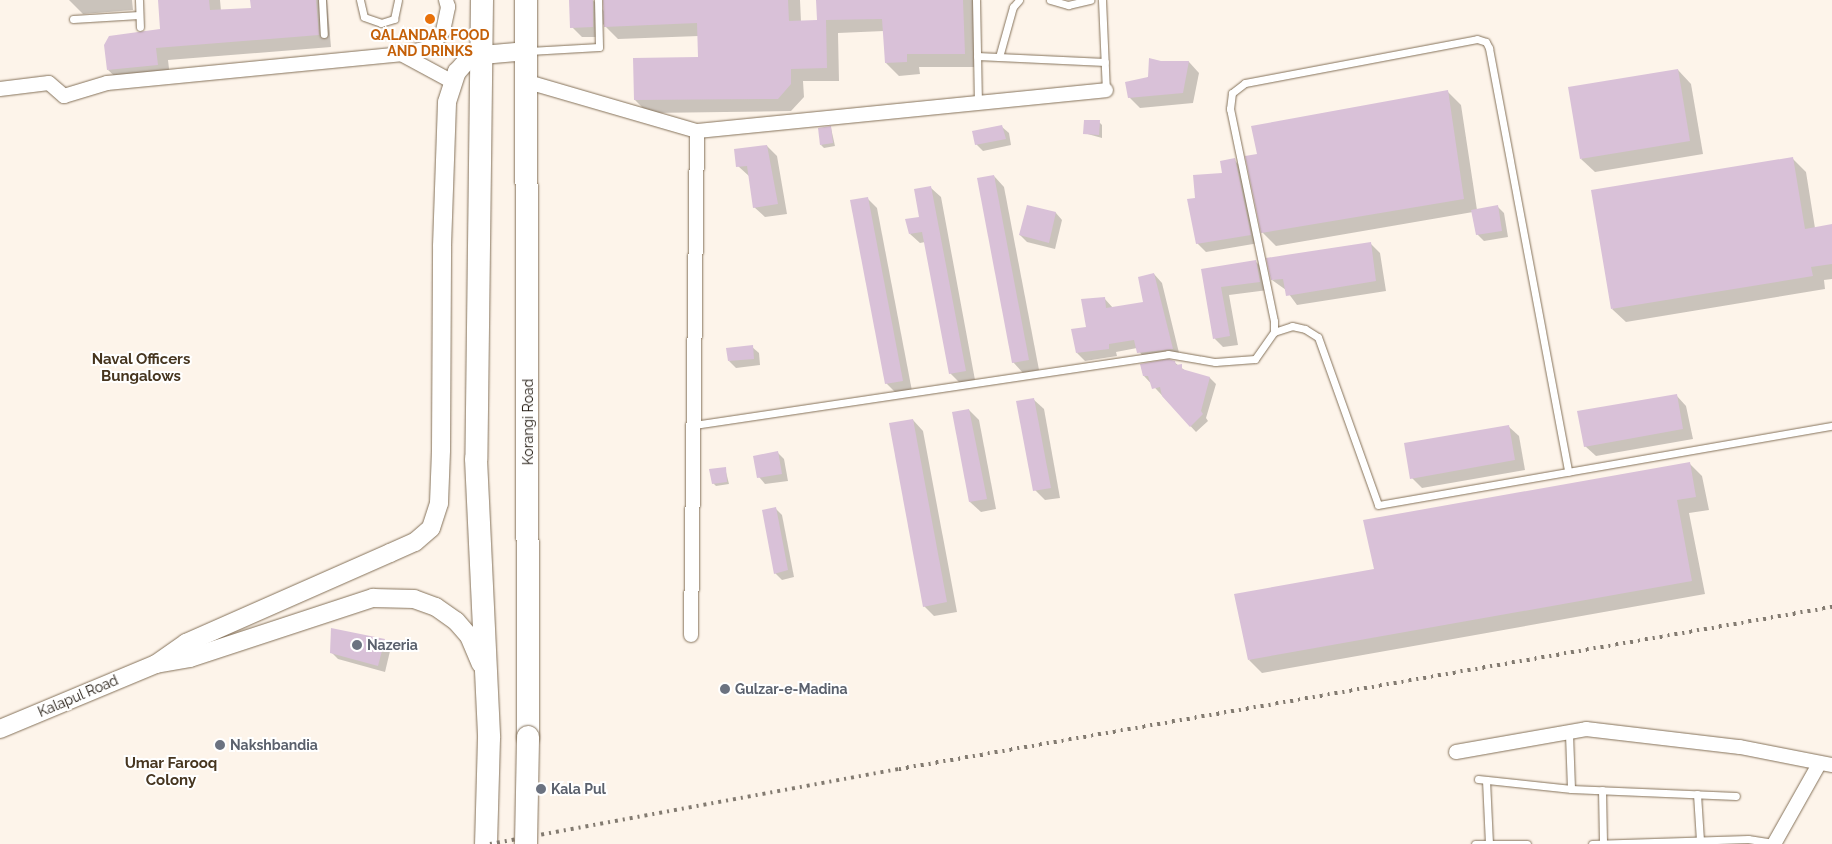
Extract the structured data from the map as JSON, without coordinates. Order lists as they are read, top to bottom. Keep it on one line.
{"streets":{"main road":["Korangi Road"],"street":["Kalapul Road"]},"districts":["Naval Officers Bungalows","Umar Farooq Colony"],"places":["QALANDAR FOOD AND DRINKS","Nazeria","Gulzar-e-Madina","Nakshbandia","Kala Pul"]}
